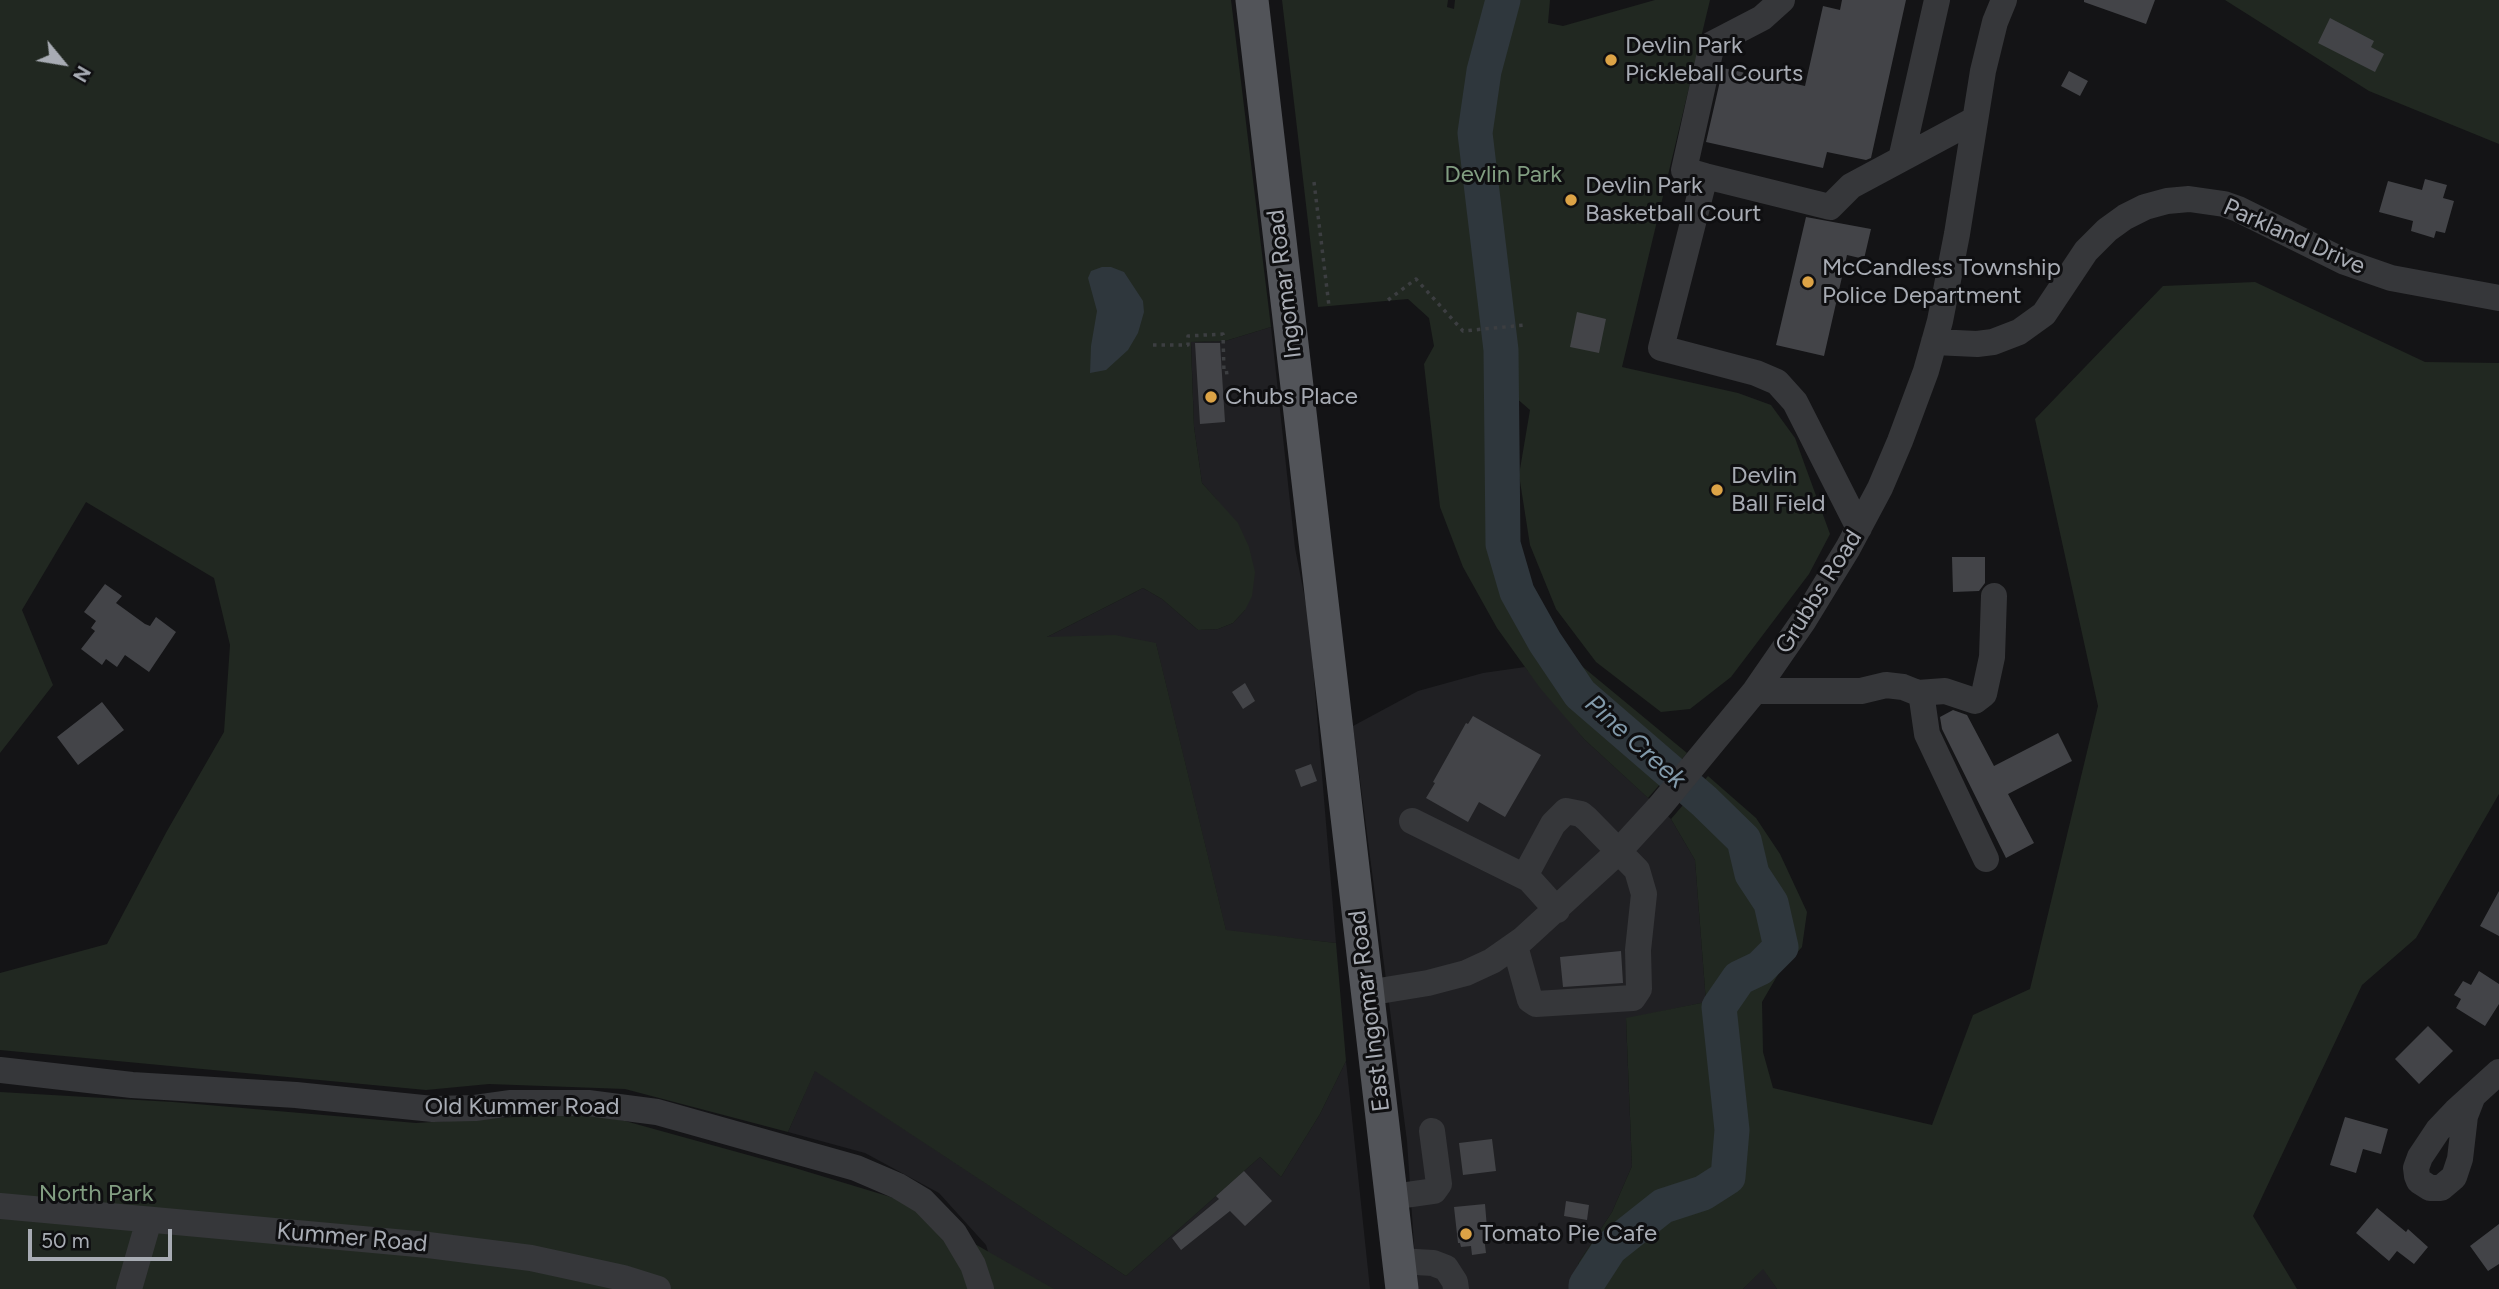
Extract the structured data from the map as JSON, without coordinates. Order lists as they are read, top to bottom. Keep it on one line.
{"streets":{"main road":["Ingomar Road","East Ingomar Road"],"street":["Parkland Drive","Grubbs Road","Old Kummer Road","Kummer Road"]},"crossings":[["Parkland Drive","Grubbs Road"],["Ingomar Road","East Ingomar Road"],["Grubbs Road","East Ingomar Road"]],"water":["Pine Creek"],"parks":["Devlin Park","North Park"],"places":["Devlin Park Pickleball Courts","Devlin Park Basketball Court","McCandless Township Police Department","Chubs Place","Devlin Ball Field","Tomato Pie Cafe"],"scale_bar":"50 m","north":"bottom right"}
